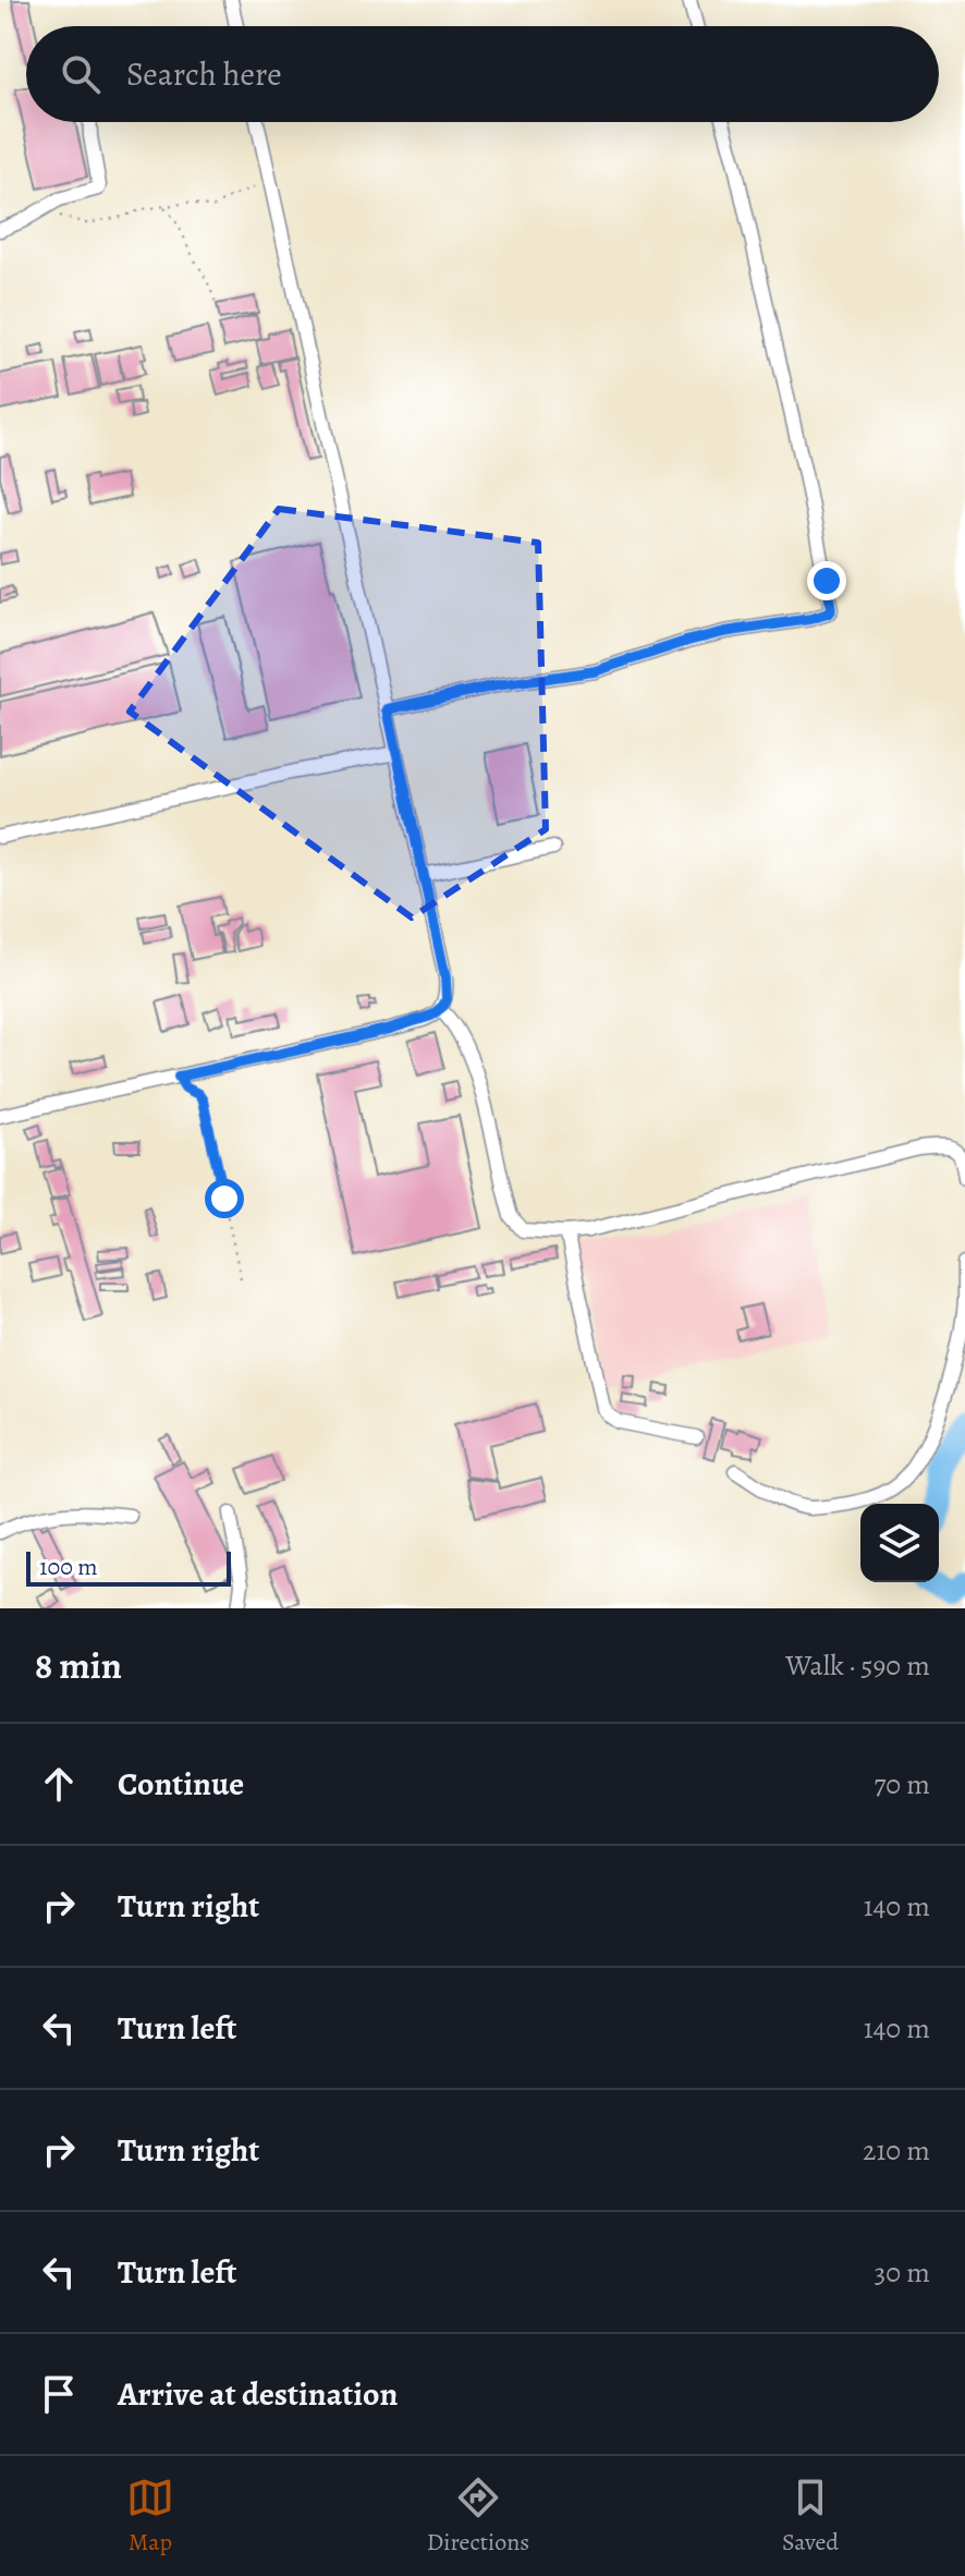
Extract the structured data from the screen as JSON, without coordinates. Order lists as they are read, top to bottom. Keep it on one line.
{"scale_bar":"100 m","page":{"search":"Search here","scale":"100 m","heading":["8 min","Walk · 590 m"],"list":[["Continue","70 m"],["Turn right","140 m"],["Turn left","140 m"],["Turn right","210 m"],["Turn left","30 m"],"Arrive at destination"],"nav":["Map","Directions","Saved"]}}
